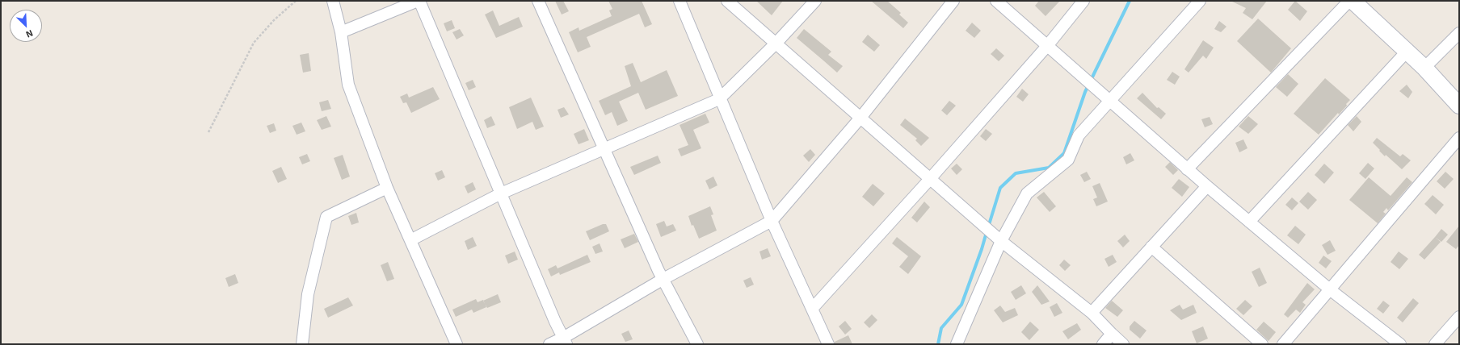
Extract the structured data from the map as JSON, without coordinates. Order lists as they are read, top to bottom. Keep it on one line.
{"north":"bottom right"}
